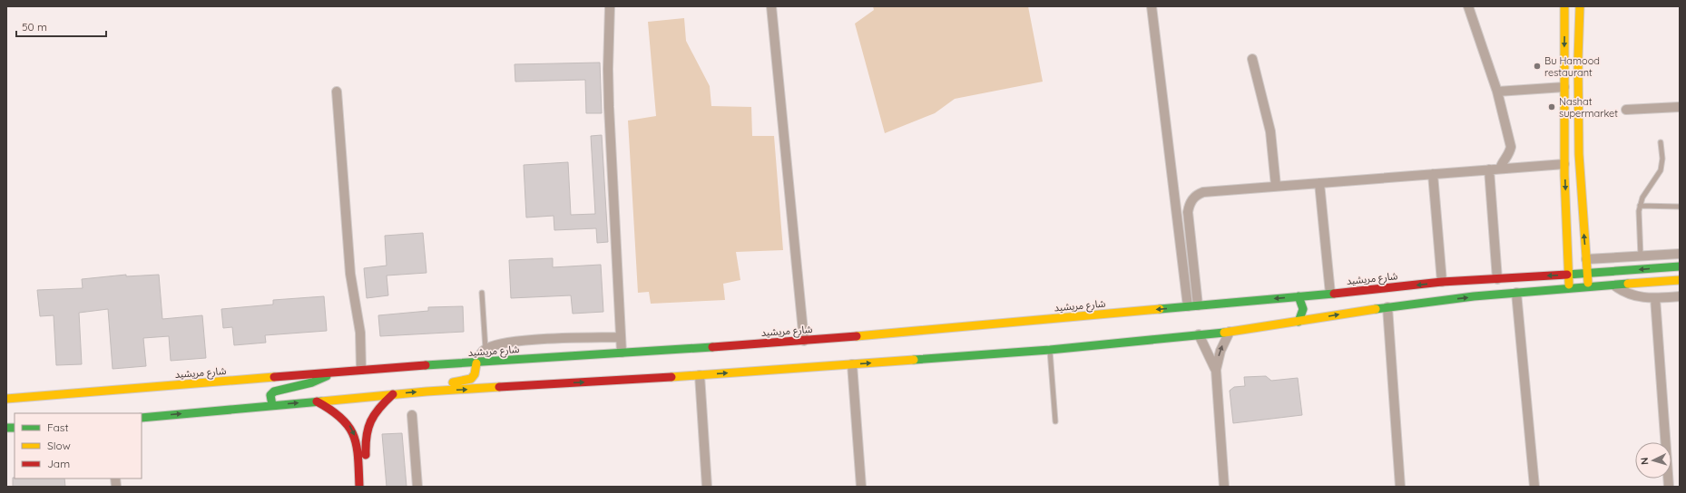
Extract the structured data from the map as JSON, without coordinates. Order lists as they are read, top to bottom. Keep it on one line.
{"streets":{"main road":["شارع مريشيد"]},"places":["Bu Hamood restaurant","Nashat supermarket"],"legend":["Fast","Slow","Jam"],"scale_bar":"50 m","north":"left"}
